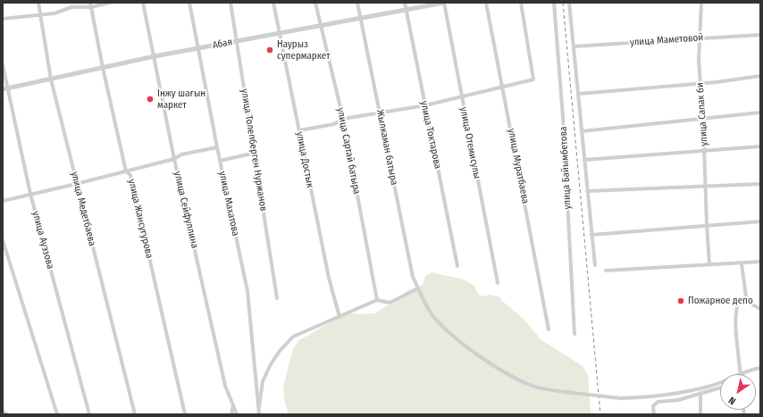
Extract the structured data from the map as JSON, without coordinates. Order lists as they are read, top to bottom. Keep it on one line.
{"streets":{"street":["улица Маметовой","Абая","улица Сапак би","улица Токтарова","улица Отемисулы","Жылкаман батыра","улица Толепберген Нуржанов","улица Сартай батыра","улица Достык","улица Муратбаева","улица Байымбетова","улица Махатова","улица Медетбаева","улица Сейфуллина","улица Жансугурова","улица Ауэзова"]},"crossings":[["улица Маметовой","улица Сапак би"],["Абая","улица Токтарова"],["Абая","улица Отемисулы"],["Абая","Жылкаман батыра"],["Абая","улица Толепберген Нуржанов"],["Абая","улица Сартай батыра"],["Абая","улица Достык"],["Абая","улица Махатова"],["Абая","улица Медетбаева"],["Абая","улица Сейфуллина"],["Абая","улица Жансугурова"],["Абая","улица Ауэзова"]],"places":["Наурыз супермаркет","Інжу шағын маркет","Пожарное депо"],"north":"bottom left"}
